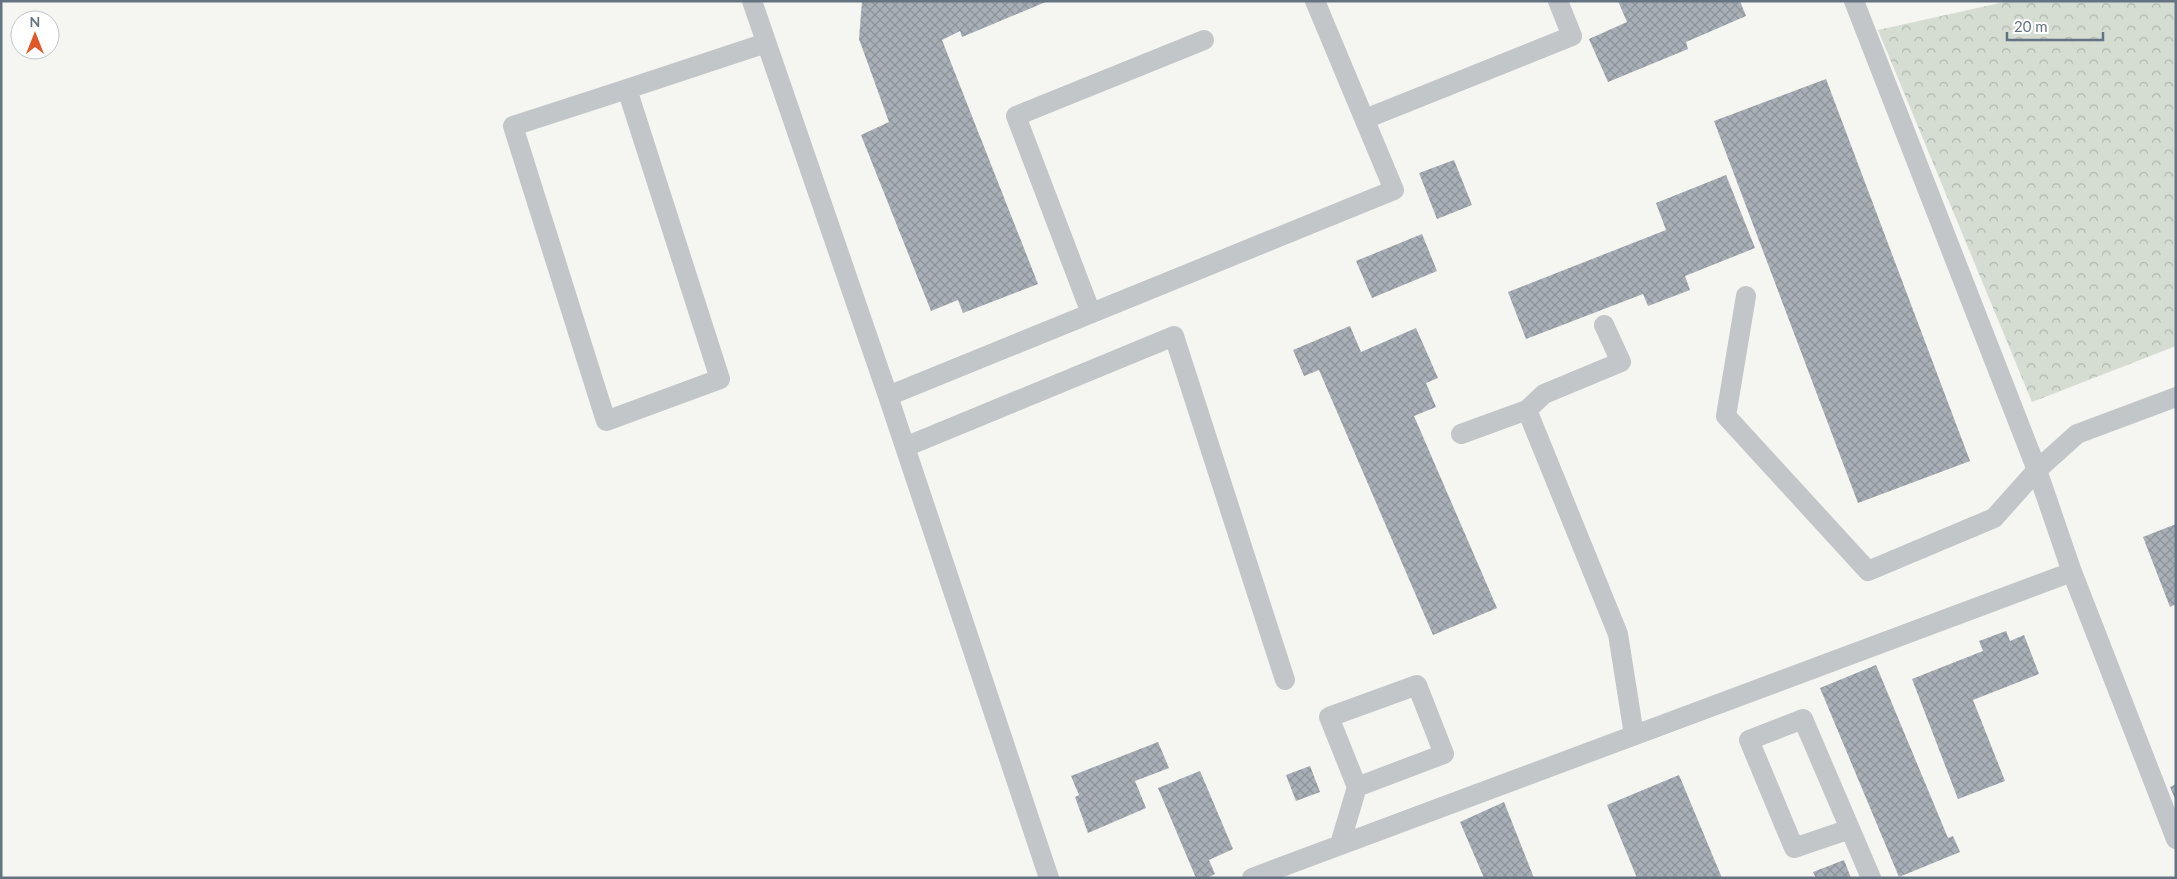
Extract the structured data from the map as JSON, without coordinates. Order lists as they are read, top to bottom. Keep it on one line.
{"scale_bar":"20 m","north":"top"}
